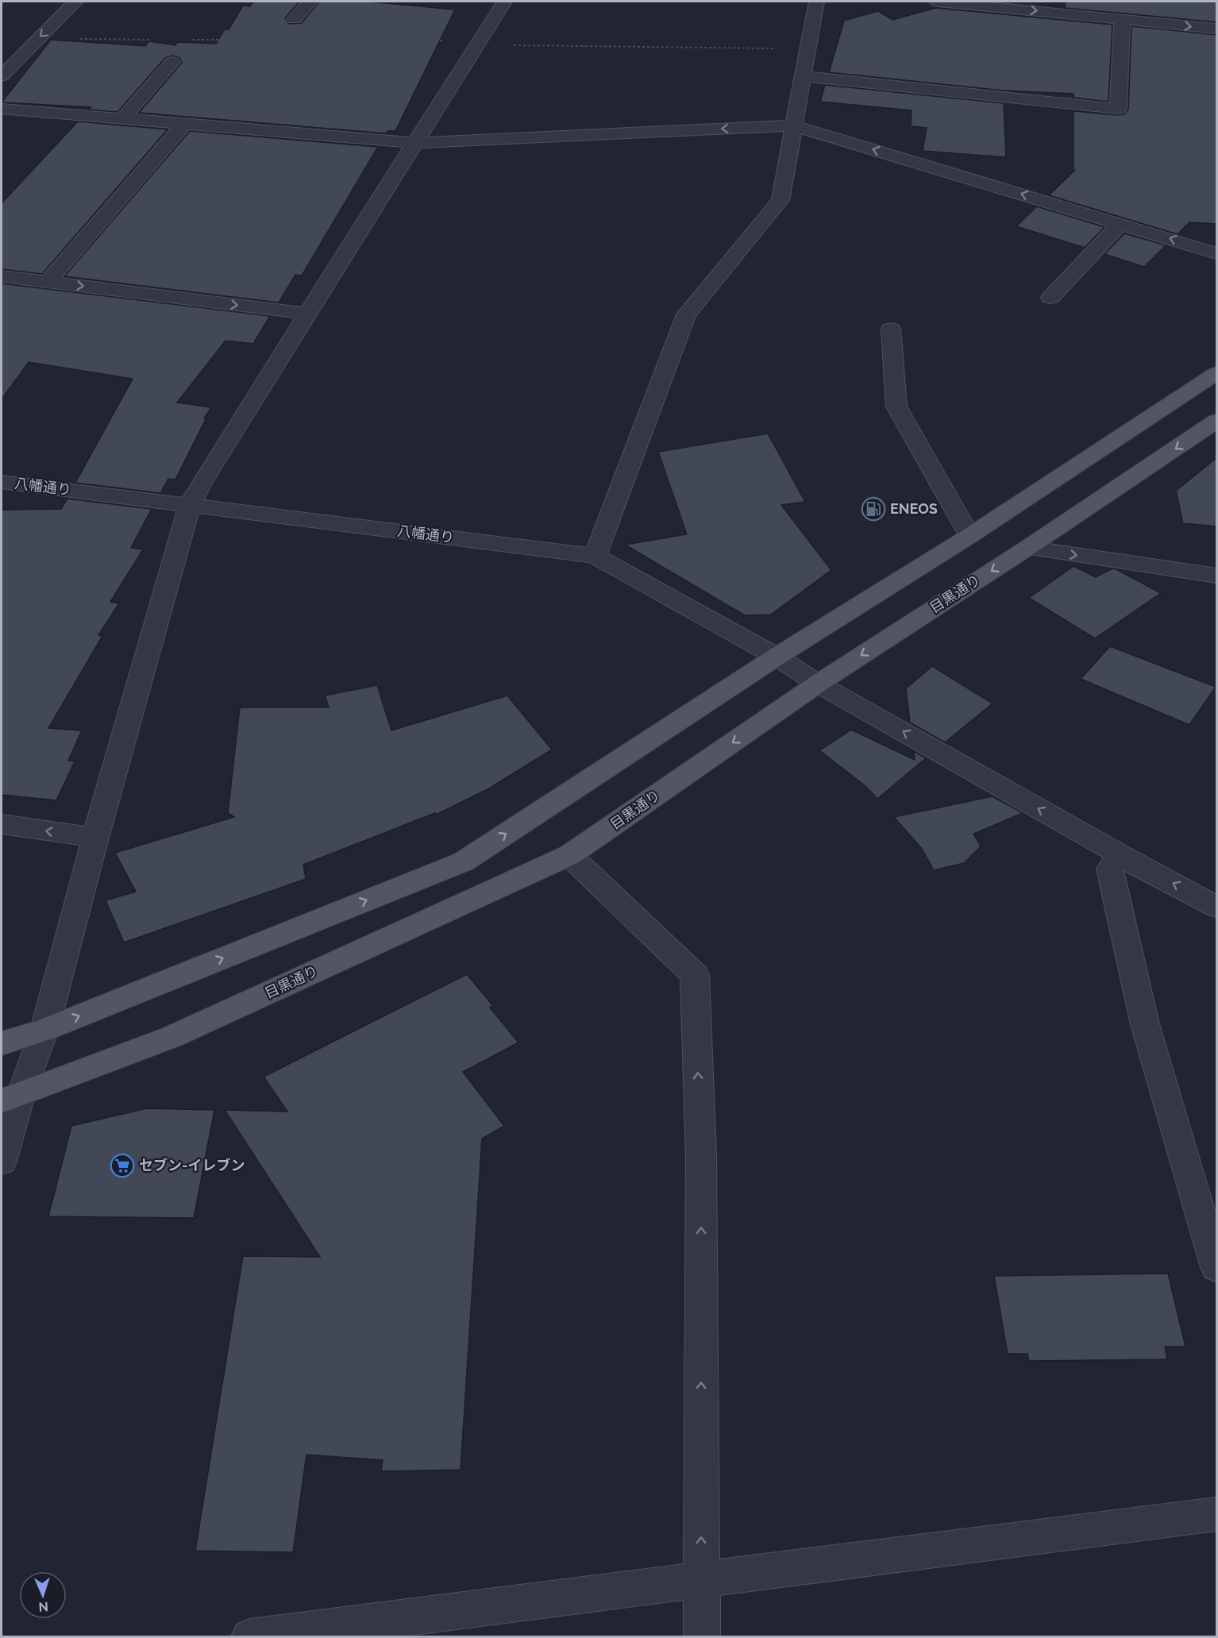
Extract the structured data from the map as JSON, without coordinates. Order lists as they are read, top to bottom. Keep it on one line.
{"streets":{"main road":["目黒通り"],"street":["八幡通り"]},"crossings":[["八幡通り","目黒通り"]],"places":{"fuel station":["ENEOS"],"supermarket":["セブン-イレブン"]},"north":"bottom"}
